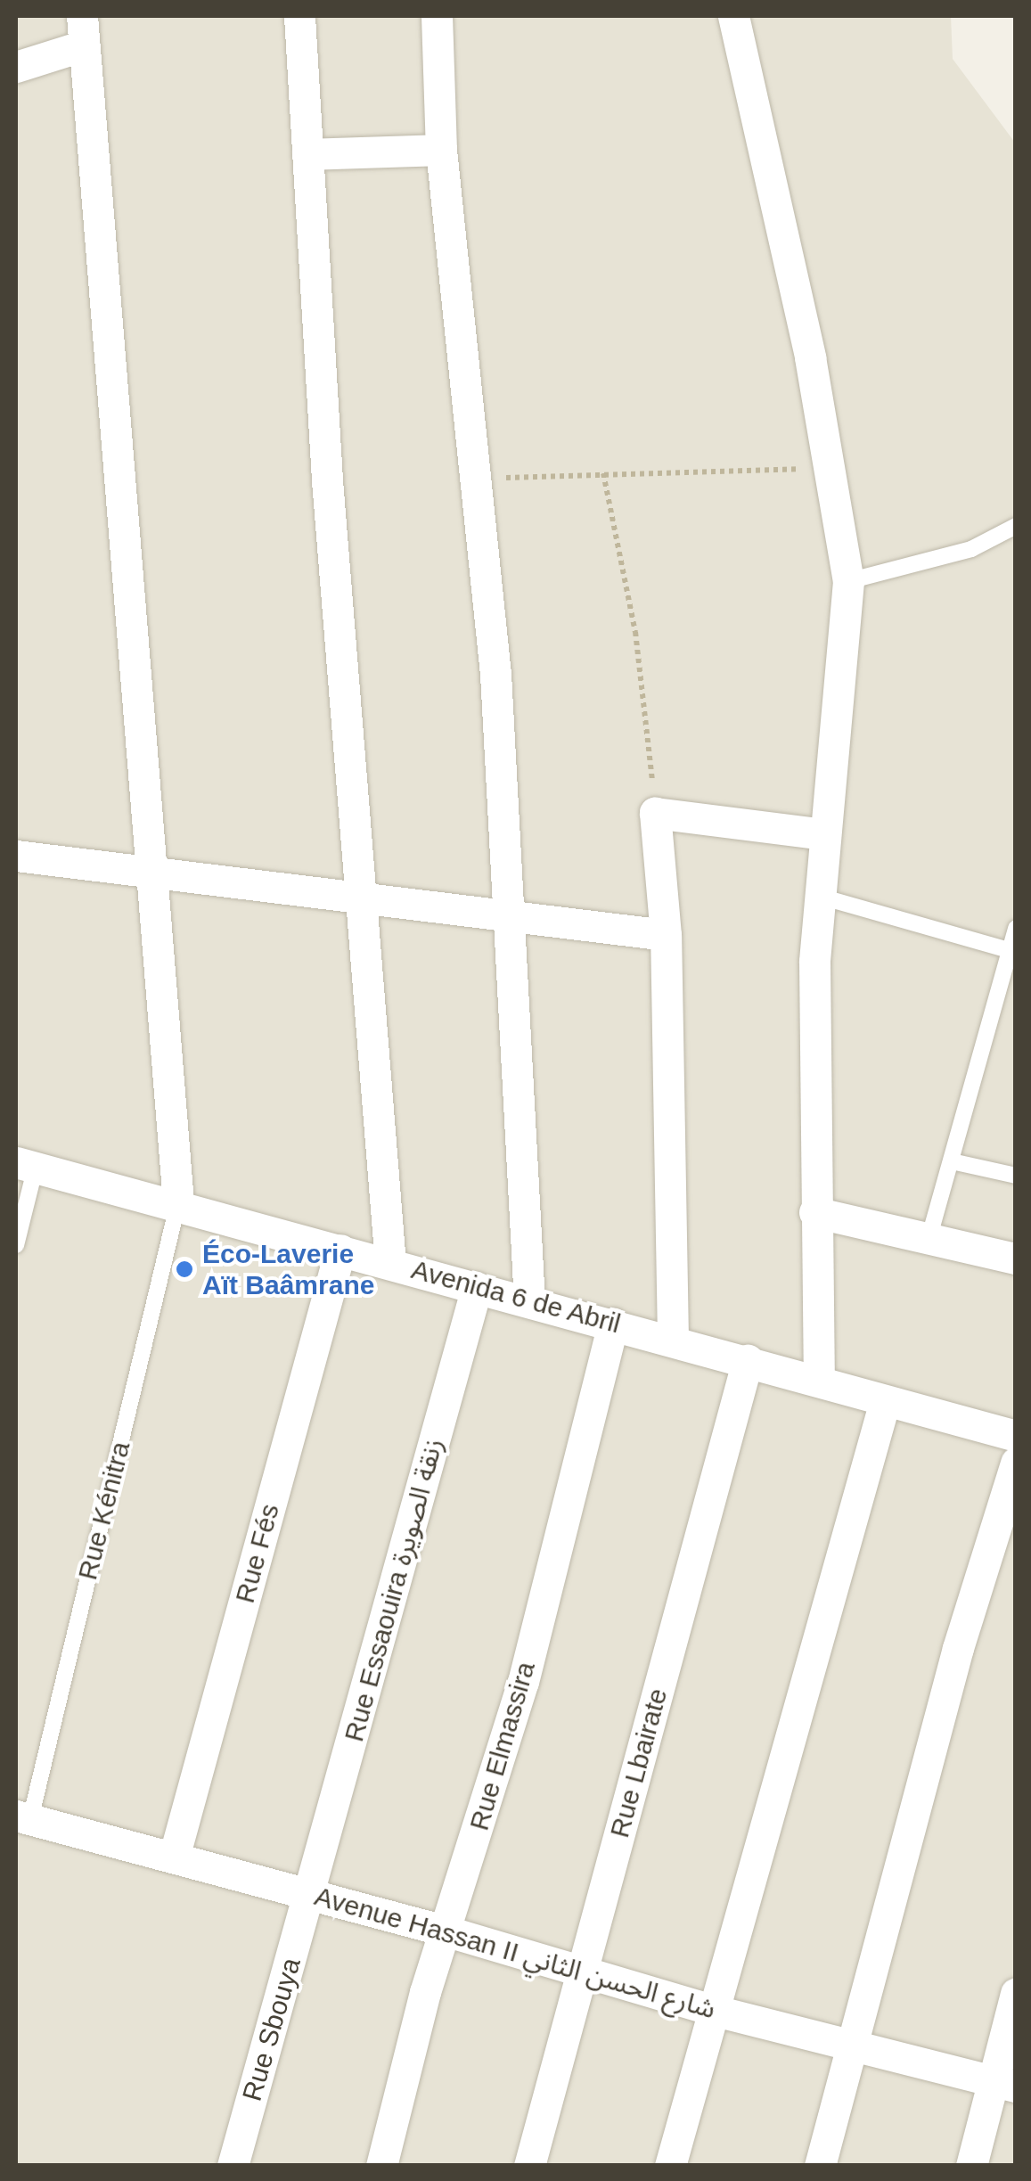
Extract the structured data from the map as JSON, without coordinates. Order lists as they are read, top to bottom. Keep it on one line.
{"streets":{"street":["Avenida 6 de Abril","Rue Fés","Rue Essaouira زنقة الصويرة","Rue Elmassira","Rue Lbairate","Avenue Hassan II شارع الحسن الثاني","Rue Sbouya"],"lane":["Rue Kénitra"]},"crossings":[["Avenida 6 de Abril","Rue Kénitra"],["Avenida 6 de Abril","Rue Fés"],["Avenida 6 de Abril","Rue Essaouira زنقة الصويرة"],["Avenida 6 de Abril","Rue Elmassira"],["Avenida 6 de Abril","Rue Lbairate"],["Rue Kénitra","Avenue Hassan II شارع الحسن الثاني"],["Rue Fés","Avenue Hassan II شارع الحسن الثاني"],["Rue Essaouira زنقة الصويرة","Avenue Hassan II شارع الحسن الثاني"],["Rue Essaouira زنقة الصويرة","Rue Sbouya"],["Rue Elmassira","Avenue Hassan II شارع الحسن الثاني"],["Rue Lbairate","Avenue Hassan II شارع الحسن الثاني"],["Avenue Hassan II شارع الحسن الثاني","Rue Sbouya"]],"places":["Éco-Laverie Aït Baâmrane"]}
